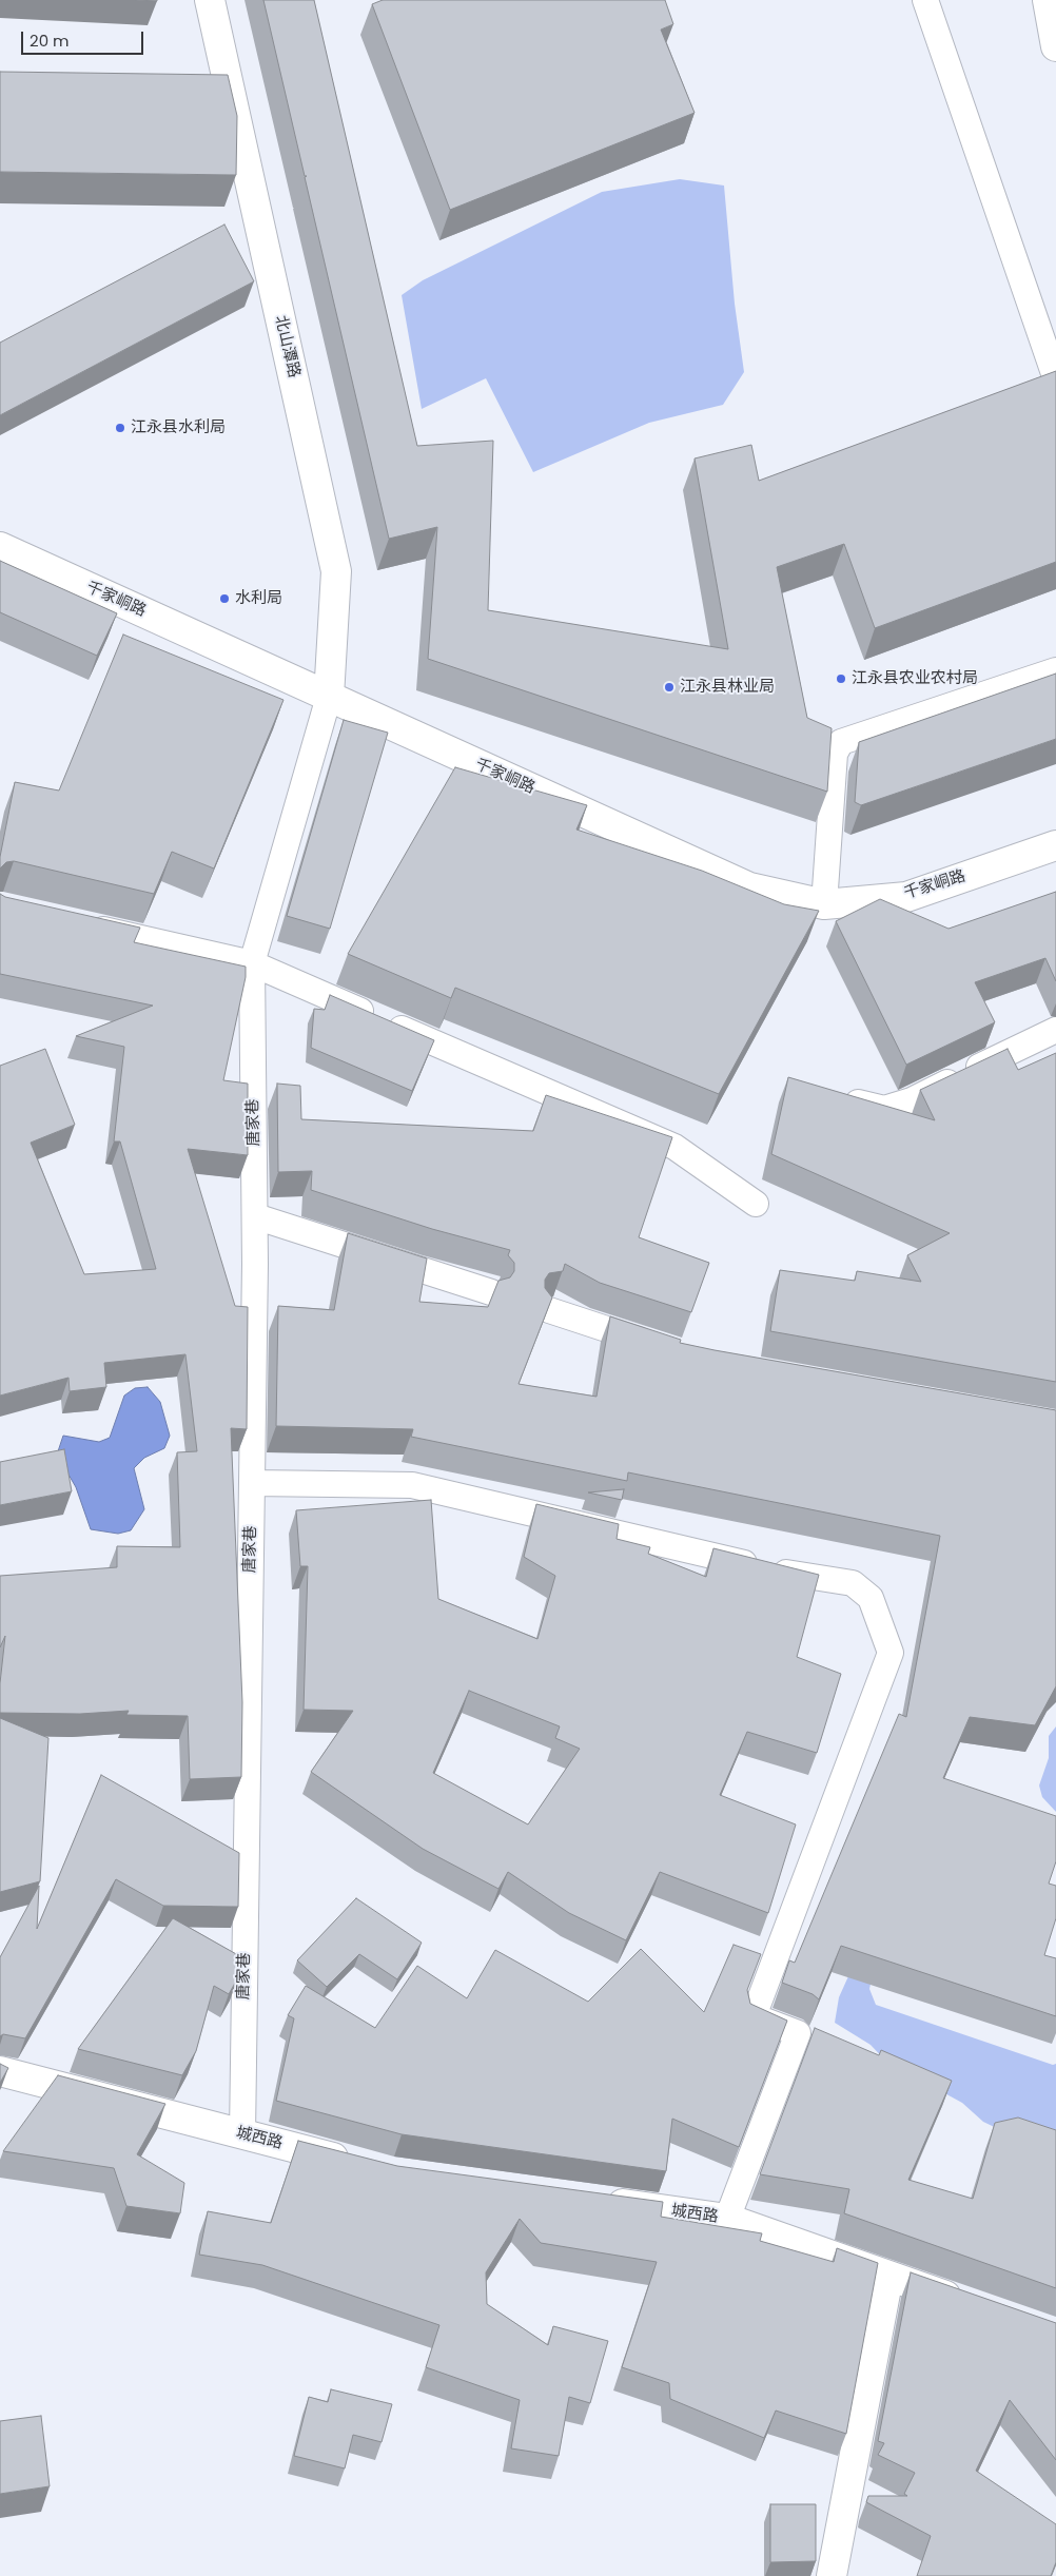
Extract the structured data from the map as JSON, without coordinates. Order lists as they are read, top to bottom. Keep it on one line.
{"streets":{"main road":["北山潭路","千家峒路","城西路"],"lane":["唐家巷"]},"crossings":[["北山潭路","千家峒路"],["北山潭路","唐家巷"],["千家峒路","唐家巷"],["唐家巷","城西路"]],"places":["江永县水利局","水利局","江永县农业农村局","江永县林业局"],"scale_bar":"20 m"}
